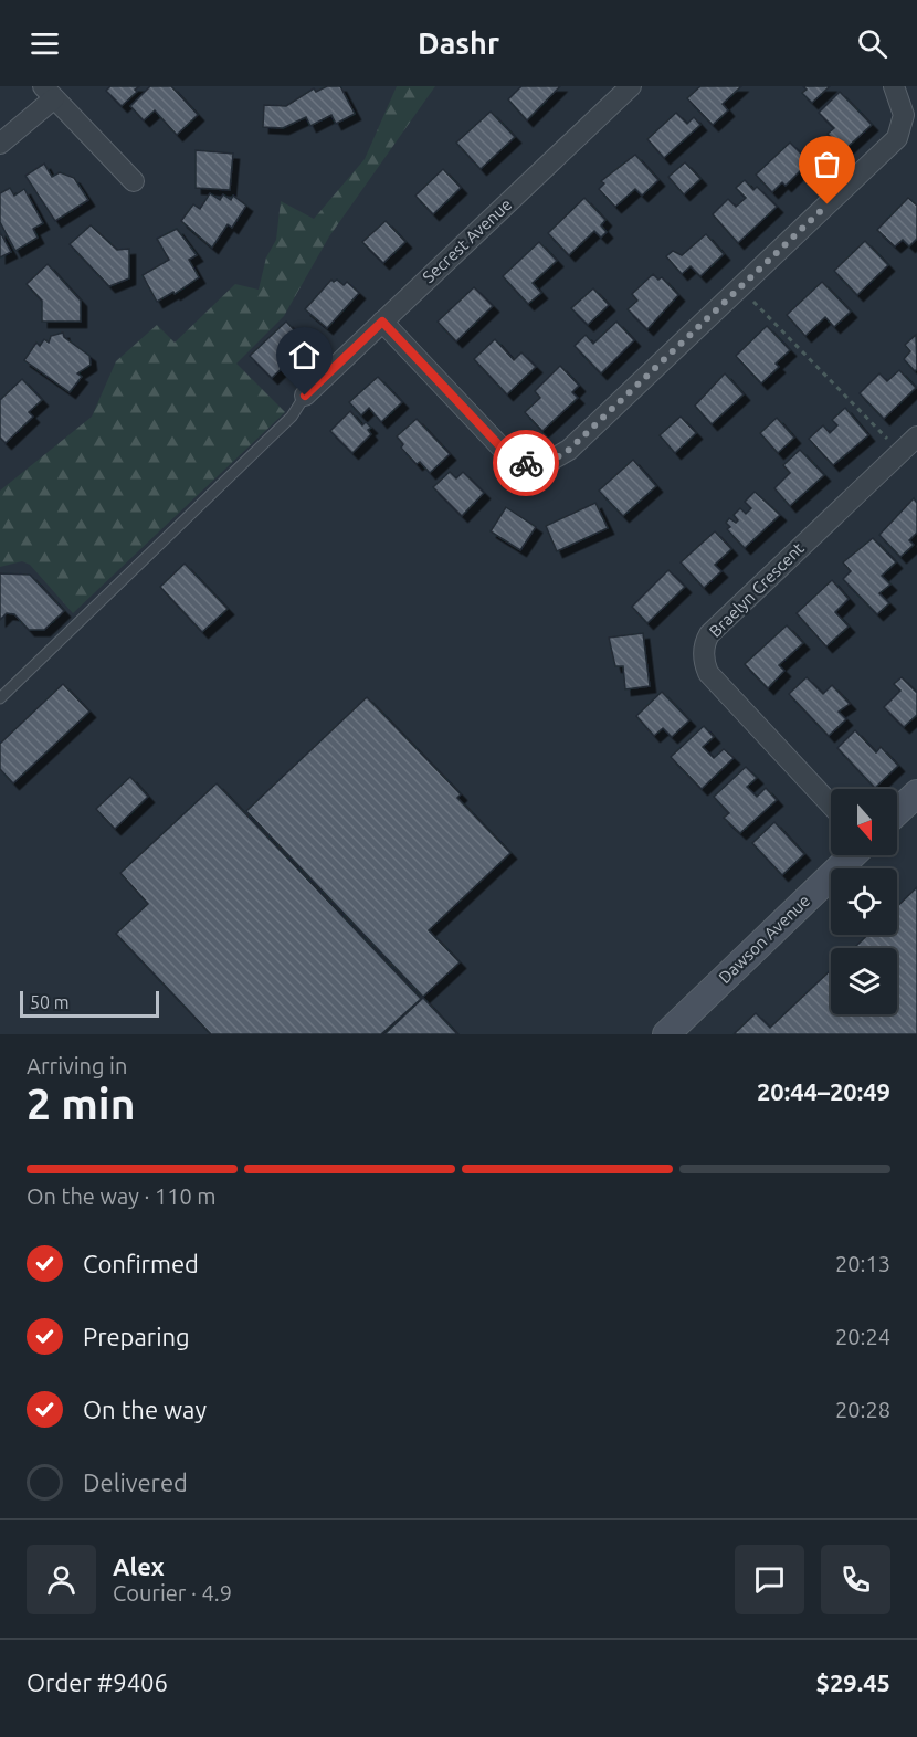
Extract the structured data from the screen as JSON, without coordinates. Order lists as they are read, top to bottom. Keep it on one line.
{"streets":{"street":["Secrest Avenue","Braelyn Crescent","Dawson Avenue"]},"scale_bar":"50 m","north":"bottom","page":{"header":"Dashr","scale":"50 m","heading":["2 min","Arriving in","20:44–20:49"],"panel":["Alex","Courier · 4.9","Order #9406","$29.45"],"bar":"On the way · 110 m","list":[["Confirmed","20:13"],["Preparing","20:24"],["On the way","20:28"],"Delivered"]}}
